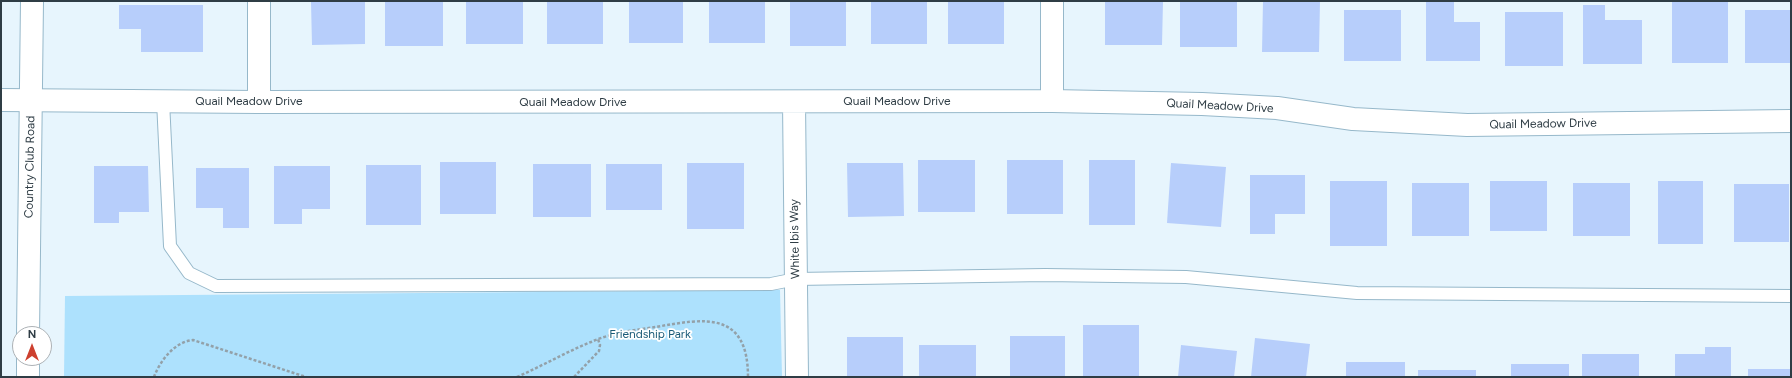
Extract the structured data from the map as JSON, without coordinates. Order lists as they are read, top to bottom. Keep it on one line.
{"streets":{"street":["Quail Meadow Drive","Country Club Road","White Ibis Way"]},"crossings":[["Quail Meadow Drive","Country Club Road"],["Quail Meadow Drive","White Ibis Way"]],"parks":["Friendship Park"],"north":"top"}
